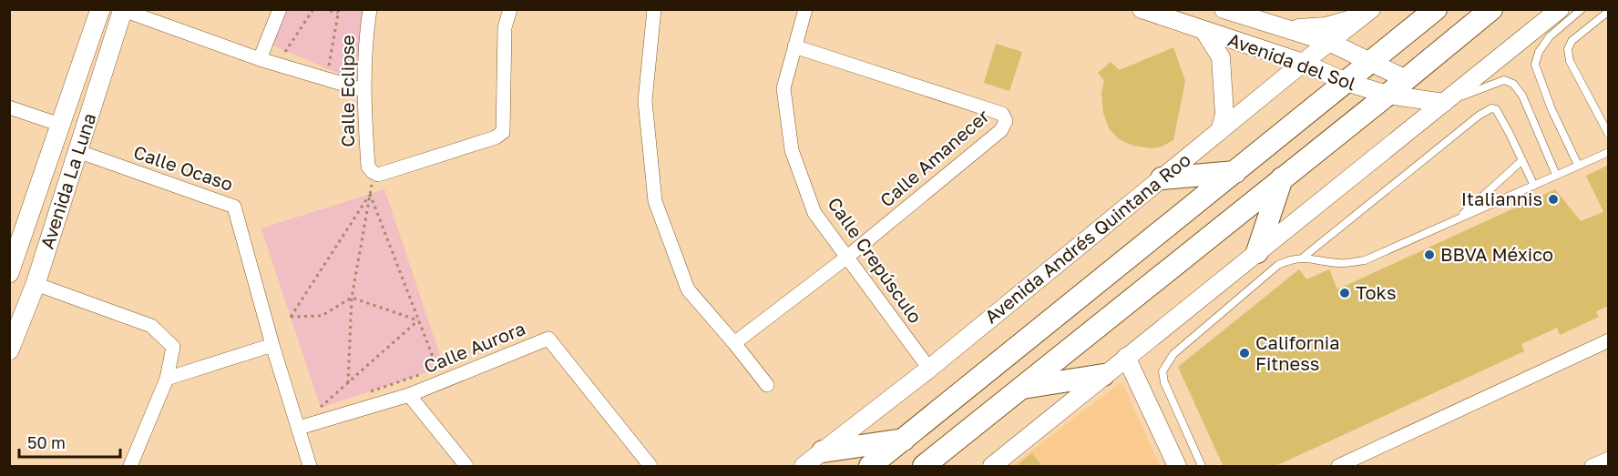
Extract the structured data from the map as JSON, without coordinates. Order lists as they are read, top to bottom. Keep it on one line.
{"streets":{"main road":["Avenida La Luna"],"street":["Avenida del Sol","Calle Eclipse","Calle Amanecer","Calle Ocaso","Avenida Andrés Quintana Roo","Calle Crepúsculo","Calle Aurora"]},"crossings":[["Avenida del Sol","Avenida Andrés Quintana Roo"],["Calle Amanecer","Calle Crepúsculo"],["Calle Ocaso","Avenida La Luna"],["Avenida Andrés Quintana Roo","Calle Crepúsculo"]],"places":["Italiannis","BBVA México","Toks","California Fitness"],"scale_bar":"50 m"}
